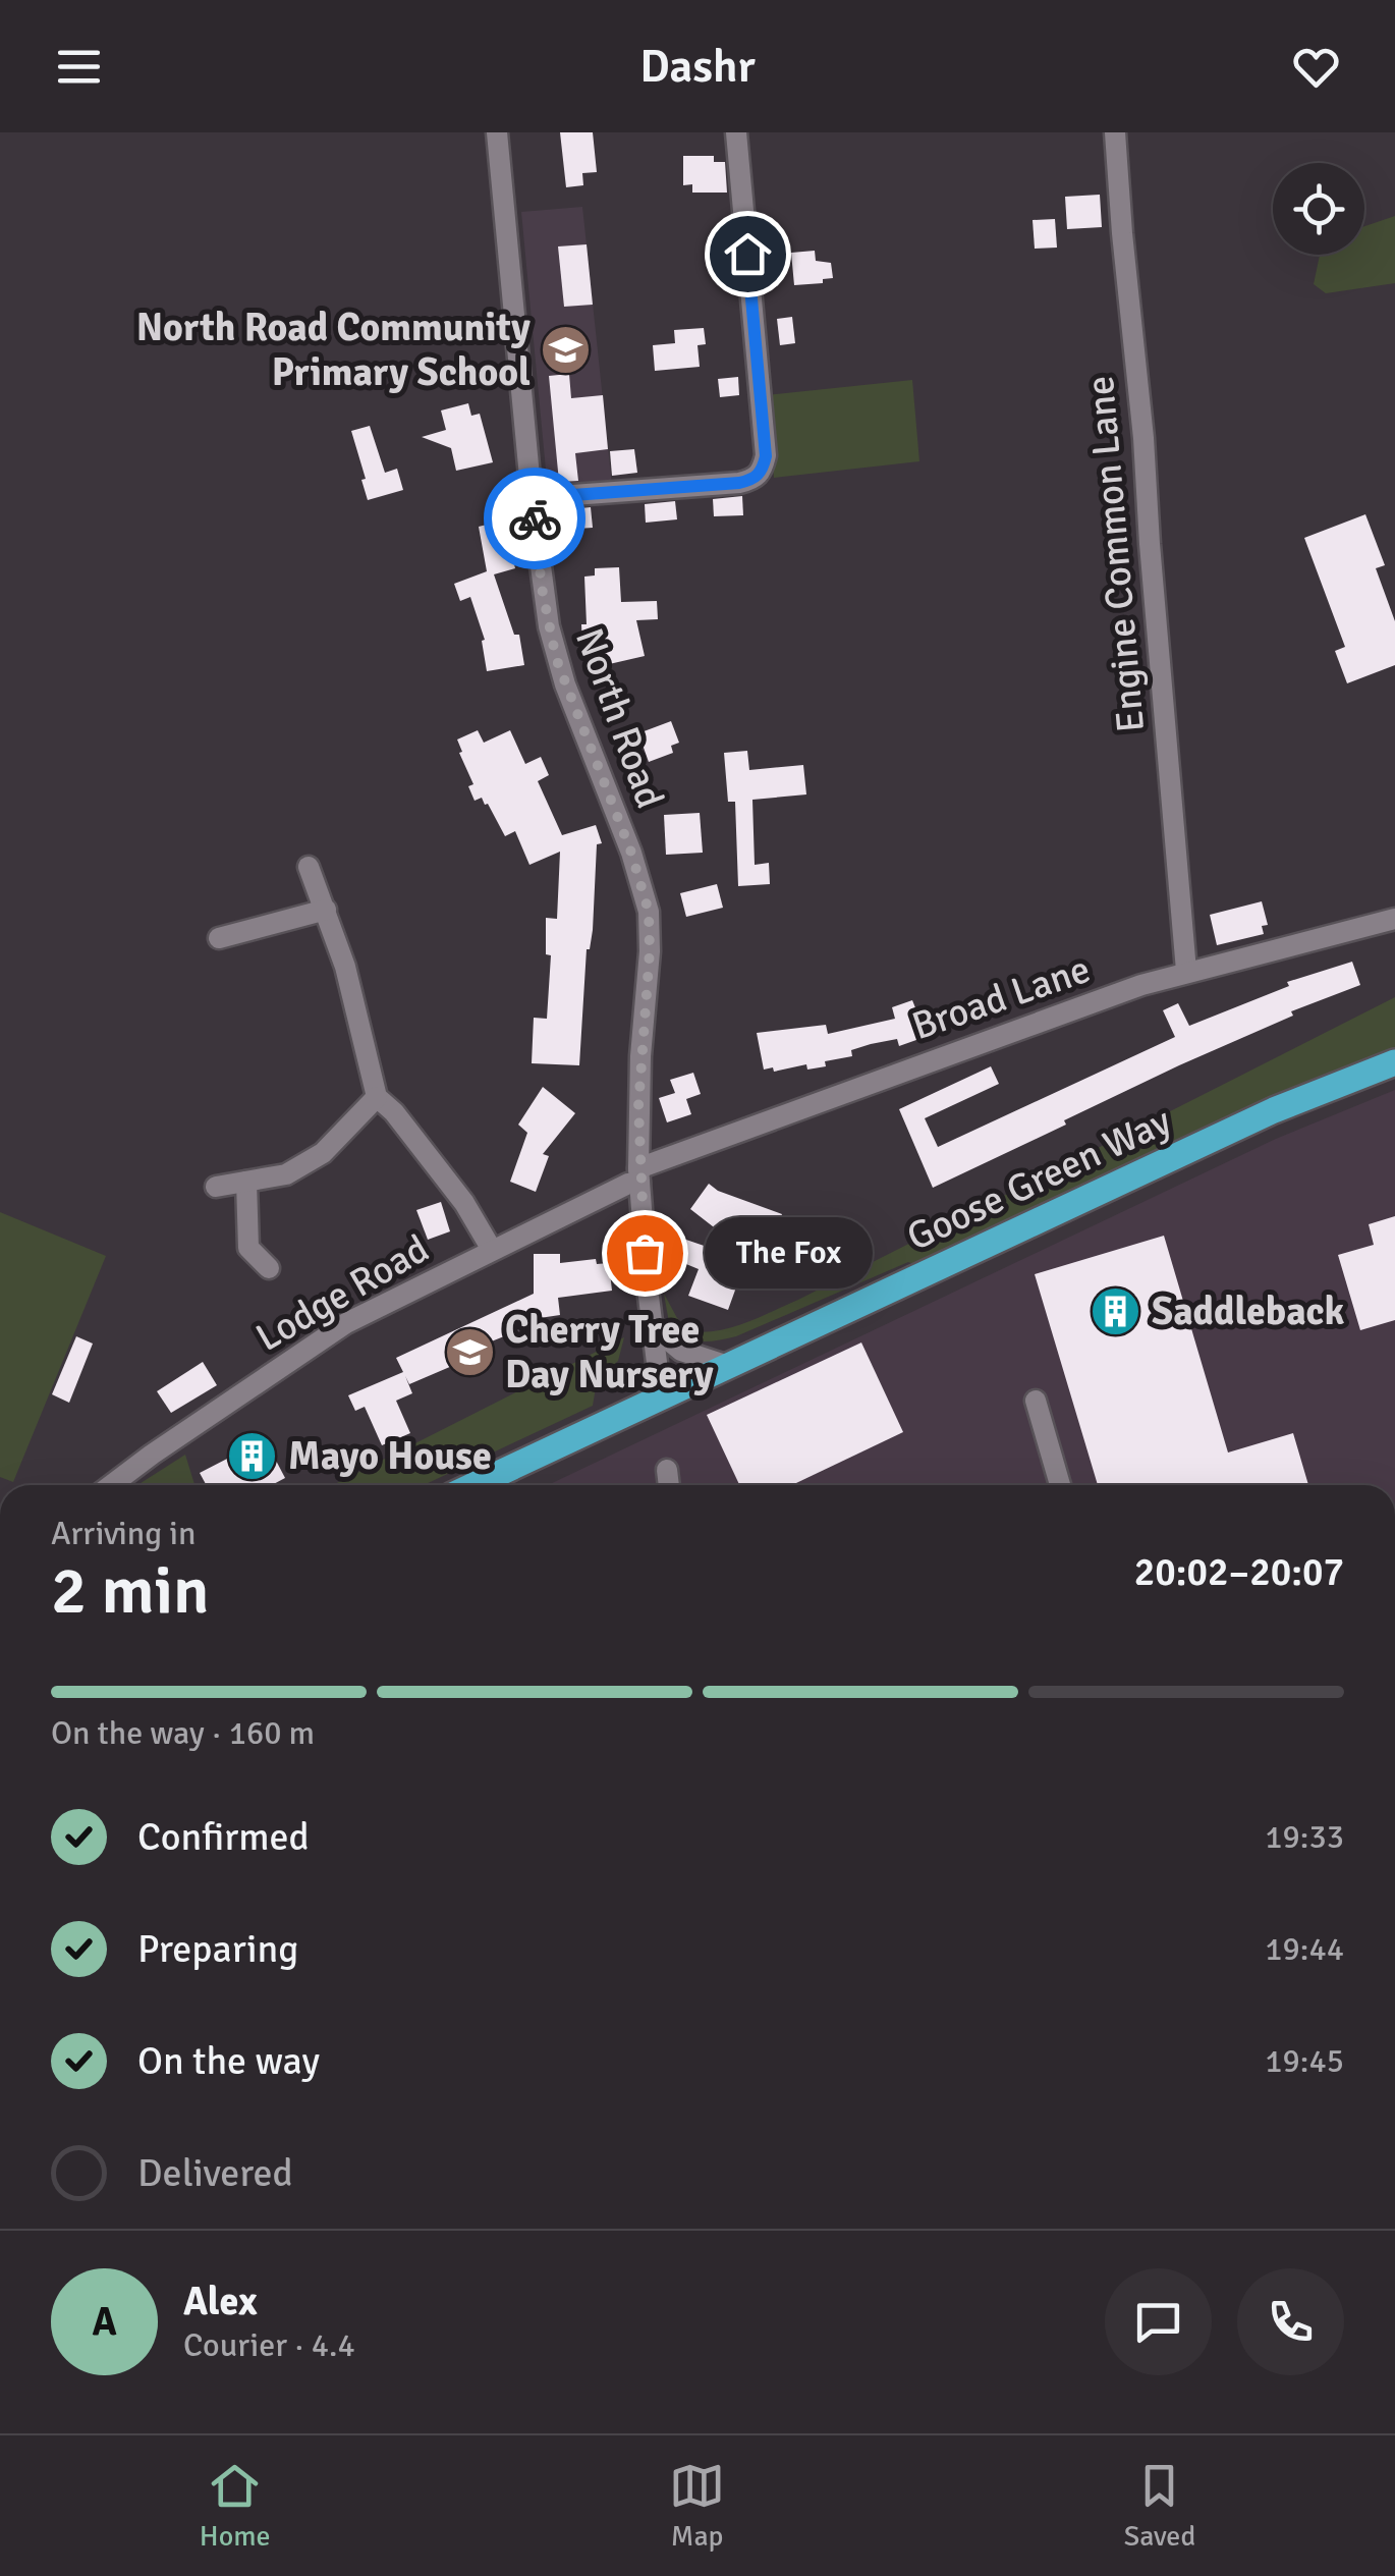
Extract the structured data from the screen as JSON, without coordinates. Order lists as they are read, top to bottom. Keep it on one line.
{"streets":{"main road":["Goose Green Way"],"street":["Engine Common Lane","North Road","Broad Lane","Lodge Road"]},"crossings":[["Engine Common Lane","Broad Lane"],["North Road","Broad Lane"],["North Road","Goose Green Way"],["North Road","Lodge Road"],["Broad Lane","Lodge Road"]],"places":{"school or university":["North Road Community Primary School","Cherry Tree Day Nursery"],"other":["The Fox"],"building":["Saddleback","Mayo House"]},"page":{"header":"Dashr","bubble":"The Fox","heading":["2 min","Arriving in","20:02–20:07"],"panel":["Alex","Courier · 4.4"],"bar":"On the way · 160 m","list":[["Confirmed","19:33"],["Preparing","19:44"],["On the way","19:45"],"Delivered"],"round":"A","tabs":["Home","Map","Saved"]}}
